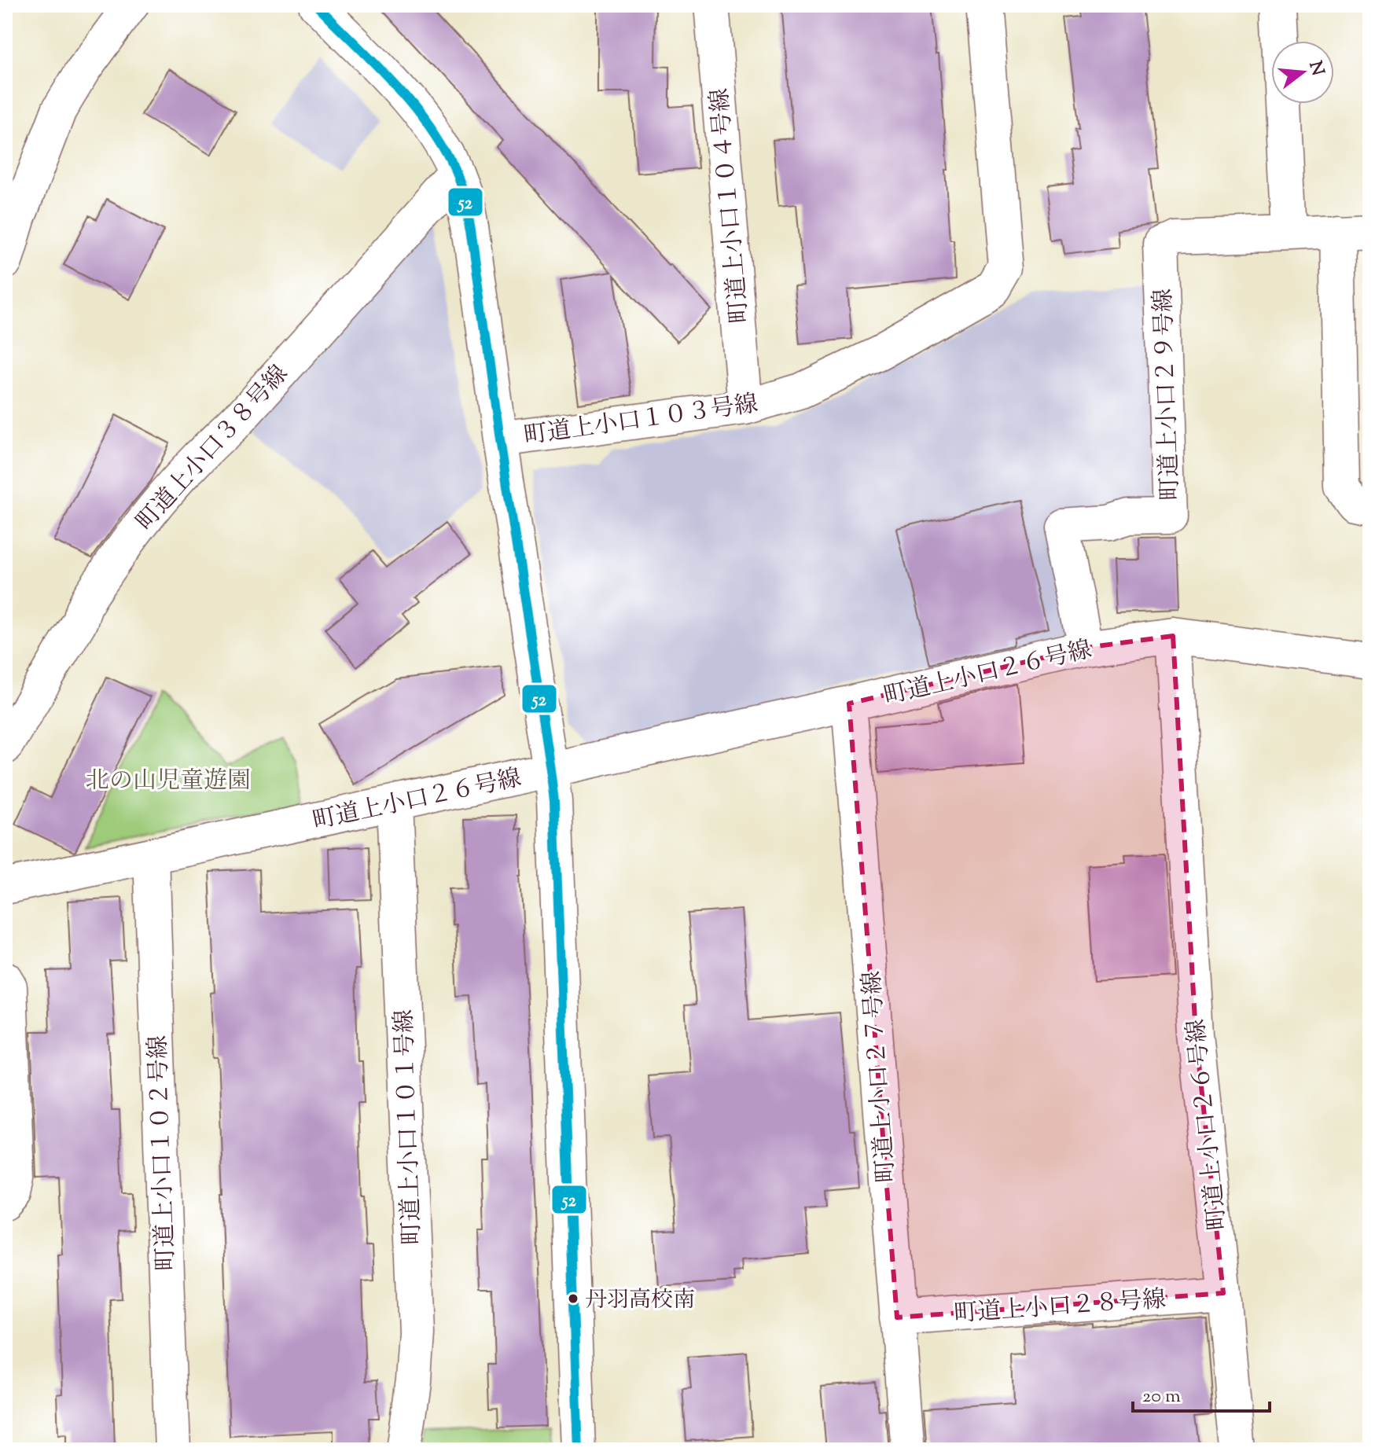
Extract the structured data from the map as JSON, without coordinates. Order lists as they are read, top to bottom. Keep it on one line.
{"streets":{"street":["町道上小口１０４号線","町道上小口２９号線","町道上小口１０３号線","町道上小口３８号線","町道上小口２６号線","町道上小口２７号線","町道上小口１０１号線","町道上小口１０２号線","町道上小口２８号線"]},"crossings":[["町道上小口１０４号線","町道上小口１０３号線"],["町道上小口２９号線","町道上小口２６号線"],["町道上小口２６号線","町道上小口２７号線"],["町道上小口２６号線","町道上小口１０１号線"],["町道上小口２６号線","町道上小口１０２号線"],["町道上小口２６号線","町道上小口２８号線"],["町道上小口２７号線","町道上小口２８号線"]],"parks":["北の山児童遊園"],"places":["丹羽高校南"],"lines":["transit line 52"],"scale_bar":"20 m","north":"right"}
